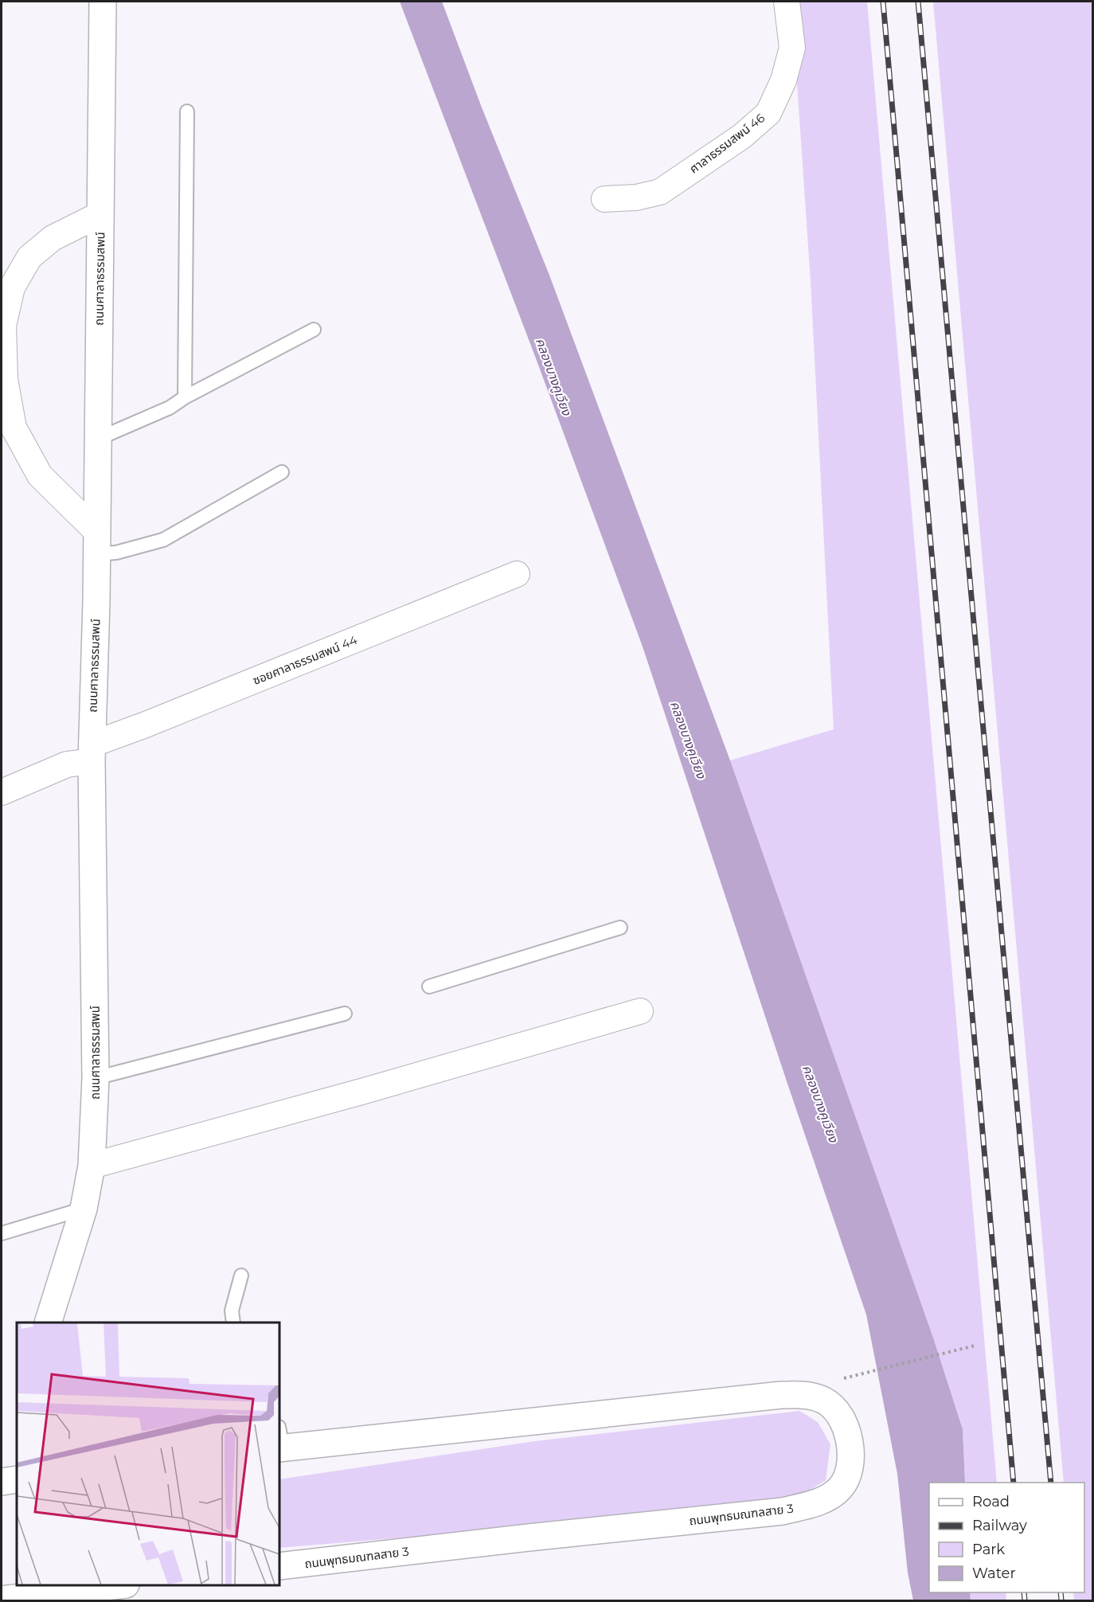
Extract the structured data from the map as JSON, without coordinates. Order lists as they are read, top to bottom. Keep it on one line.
{"streets":{"main road":["ถนนศาลาธรรมสพน์","ถนนพุทธมณฑลสาย 3"],"street":["ศาลาธรรมสพน์ 46","ซอยศาลาธรรมสพน์ 44"]},"crossings":[["ถนนศาลาธรรมสพน์","ซอยศาลาธรรมสพน์ 44"]],"water":["คลองบางคูเวียง"],"legend":["Road","Railway","Park","Water"]}
